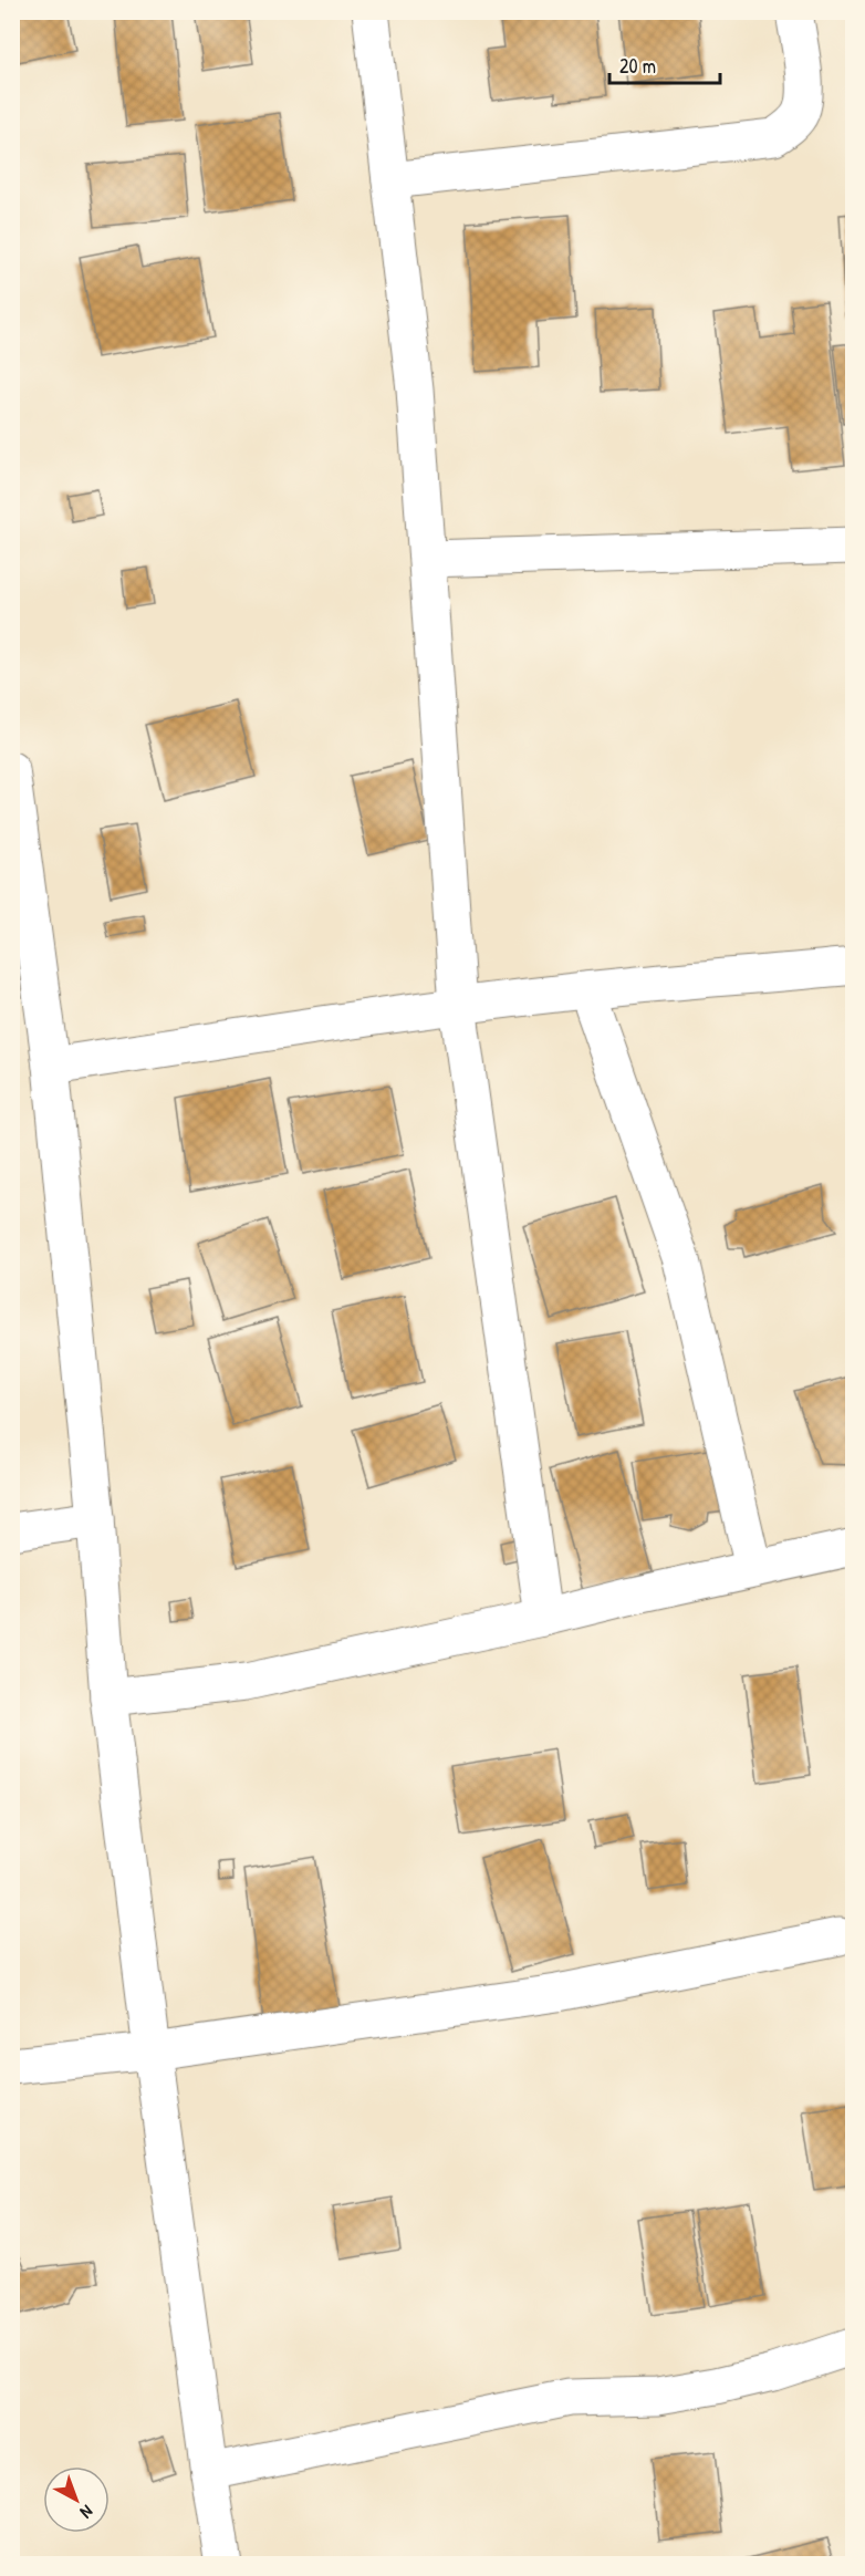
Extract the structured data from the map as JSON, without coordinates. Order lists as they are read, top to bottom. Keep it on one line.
{"scale_bar":"20 m","north":"bottom right"}
